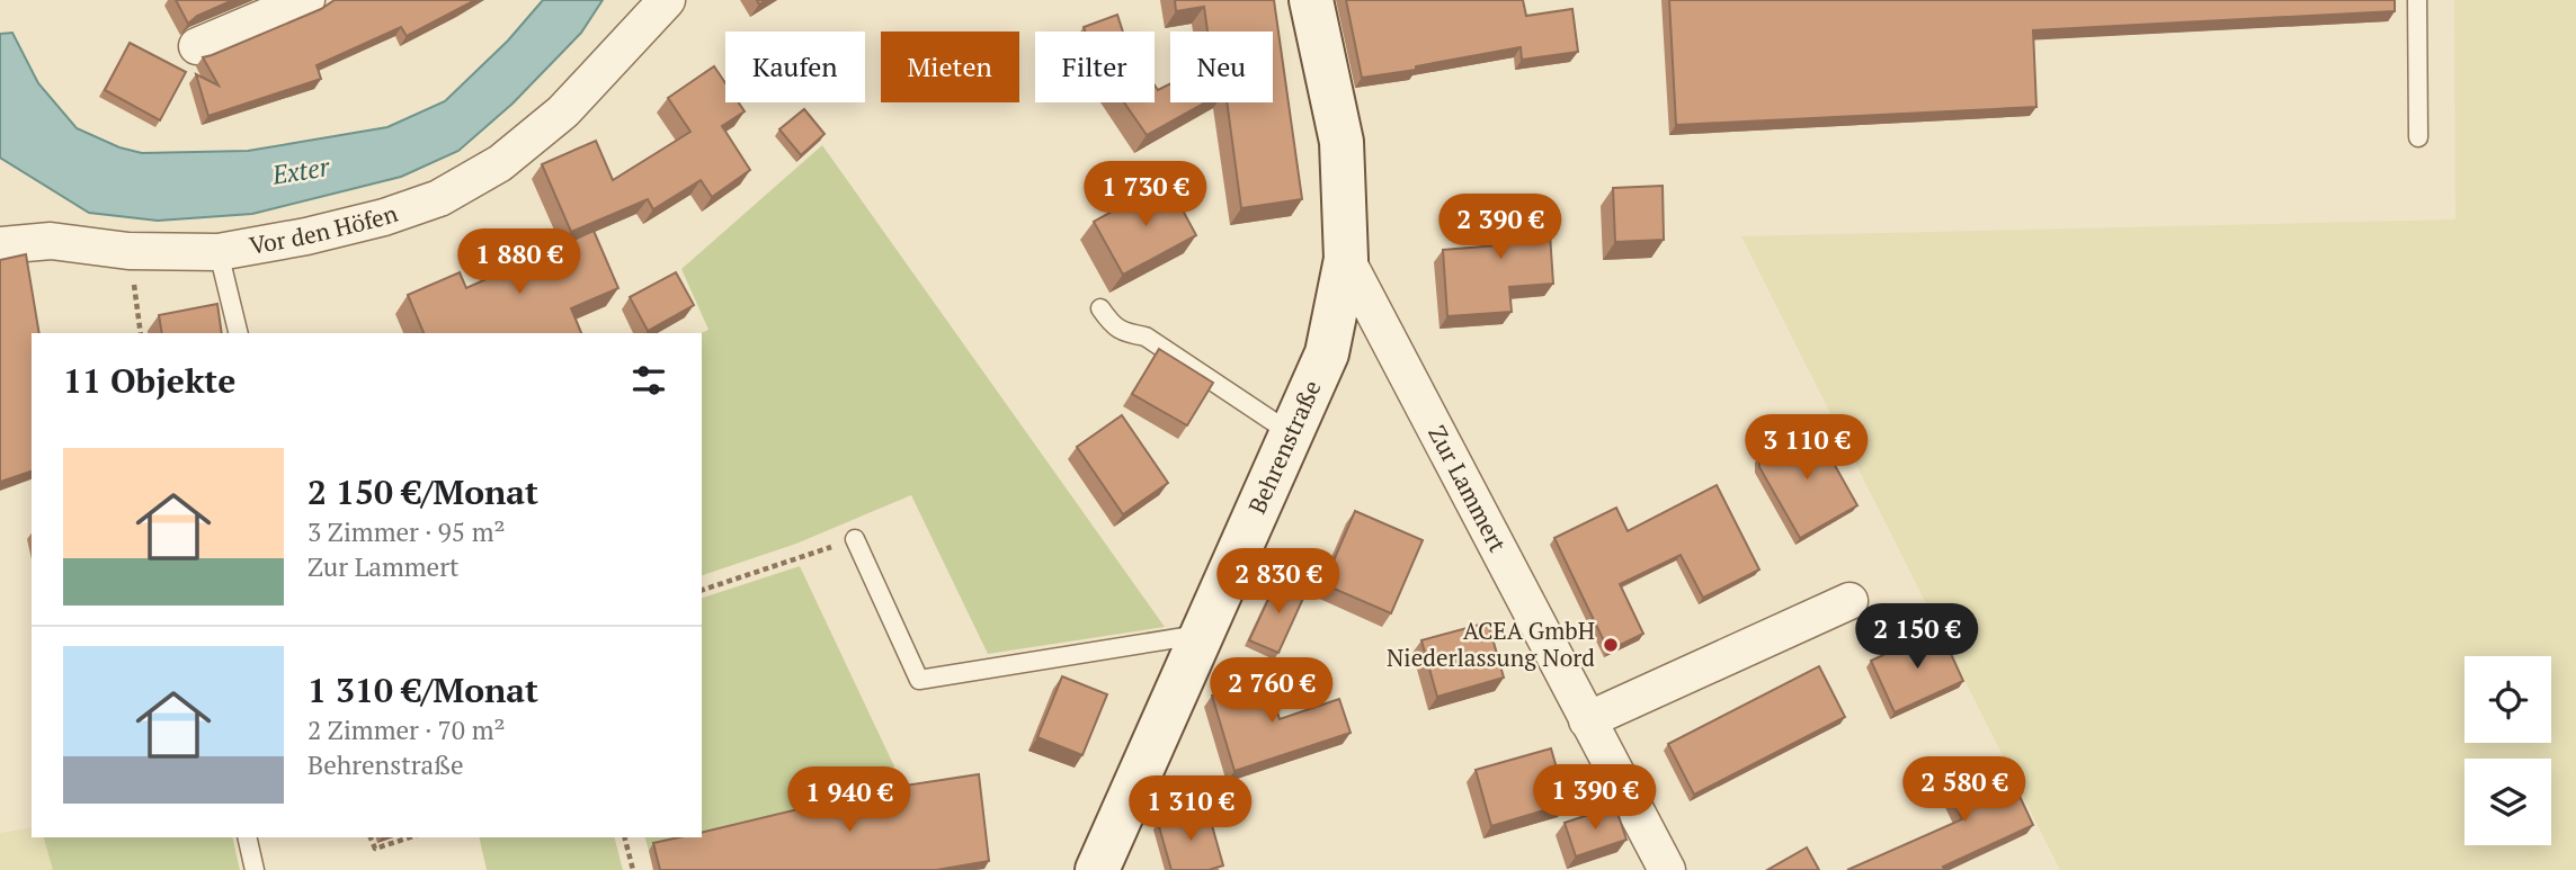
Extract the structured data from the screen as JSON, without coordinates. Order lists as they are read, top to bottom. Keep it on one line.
{"streets":{"main road":["Behrenstraße"],"street":["Vor den Höfen","Zur Lammert"]},"crossings":[["Behrenstraße","Zur Lammert"]],"water":["Exter"],"places":["ACEA GmbH Niederlassung Nord"],"page":{"chip":["Kaufen","Mieten","Filter","Neu"],"price":["1 730 €","2 390 €","1 880 €","3 110 €","2 830 €","2 150 €","2 760 €","2 580 €","1 390 €","1 940 €","1 310 €"],"heading":"11 Objekte","list":[{"name":"2 150 €/Monat","note":"3 Zimmer · 95 m² · Zur Lammert"},{"name":"1 310 €/Monat","note":"2 Zimmer · 70 m² · Behrenstraße"}]}}
